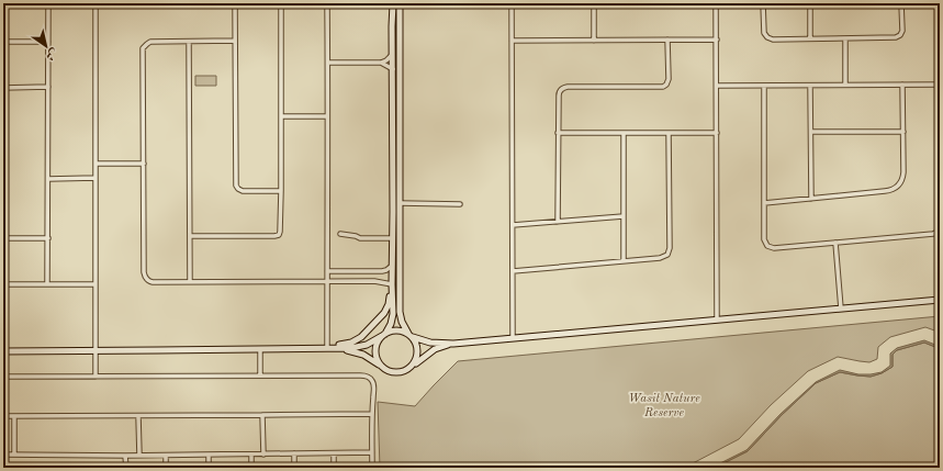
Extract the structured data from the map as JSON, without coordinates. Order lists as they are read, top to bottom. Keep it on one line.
{"parks":["Wasit Nature Reserve"],"north":"bottom right"}
